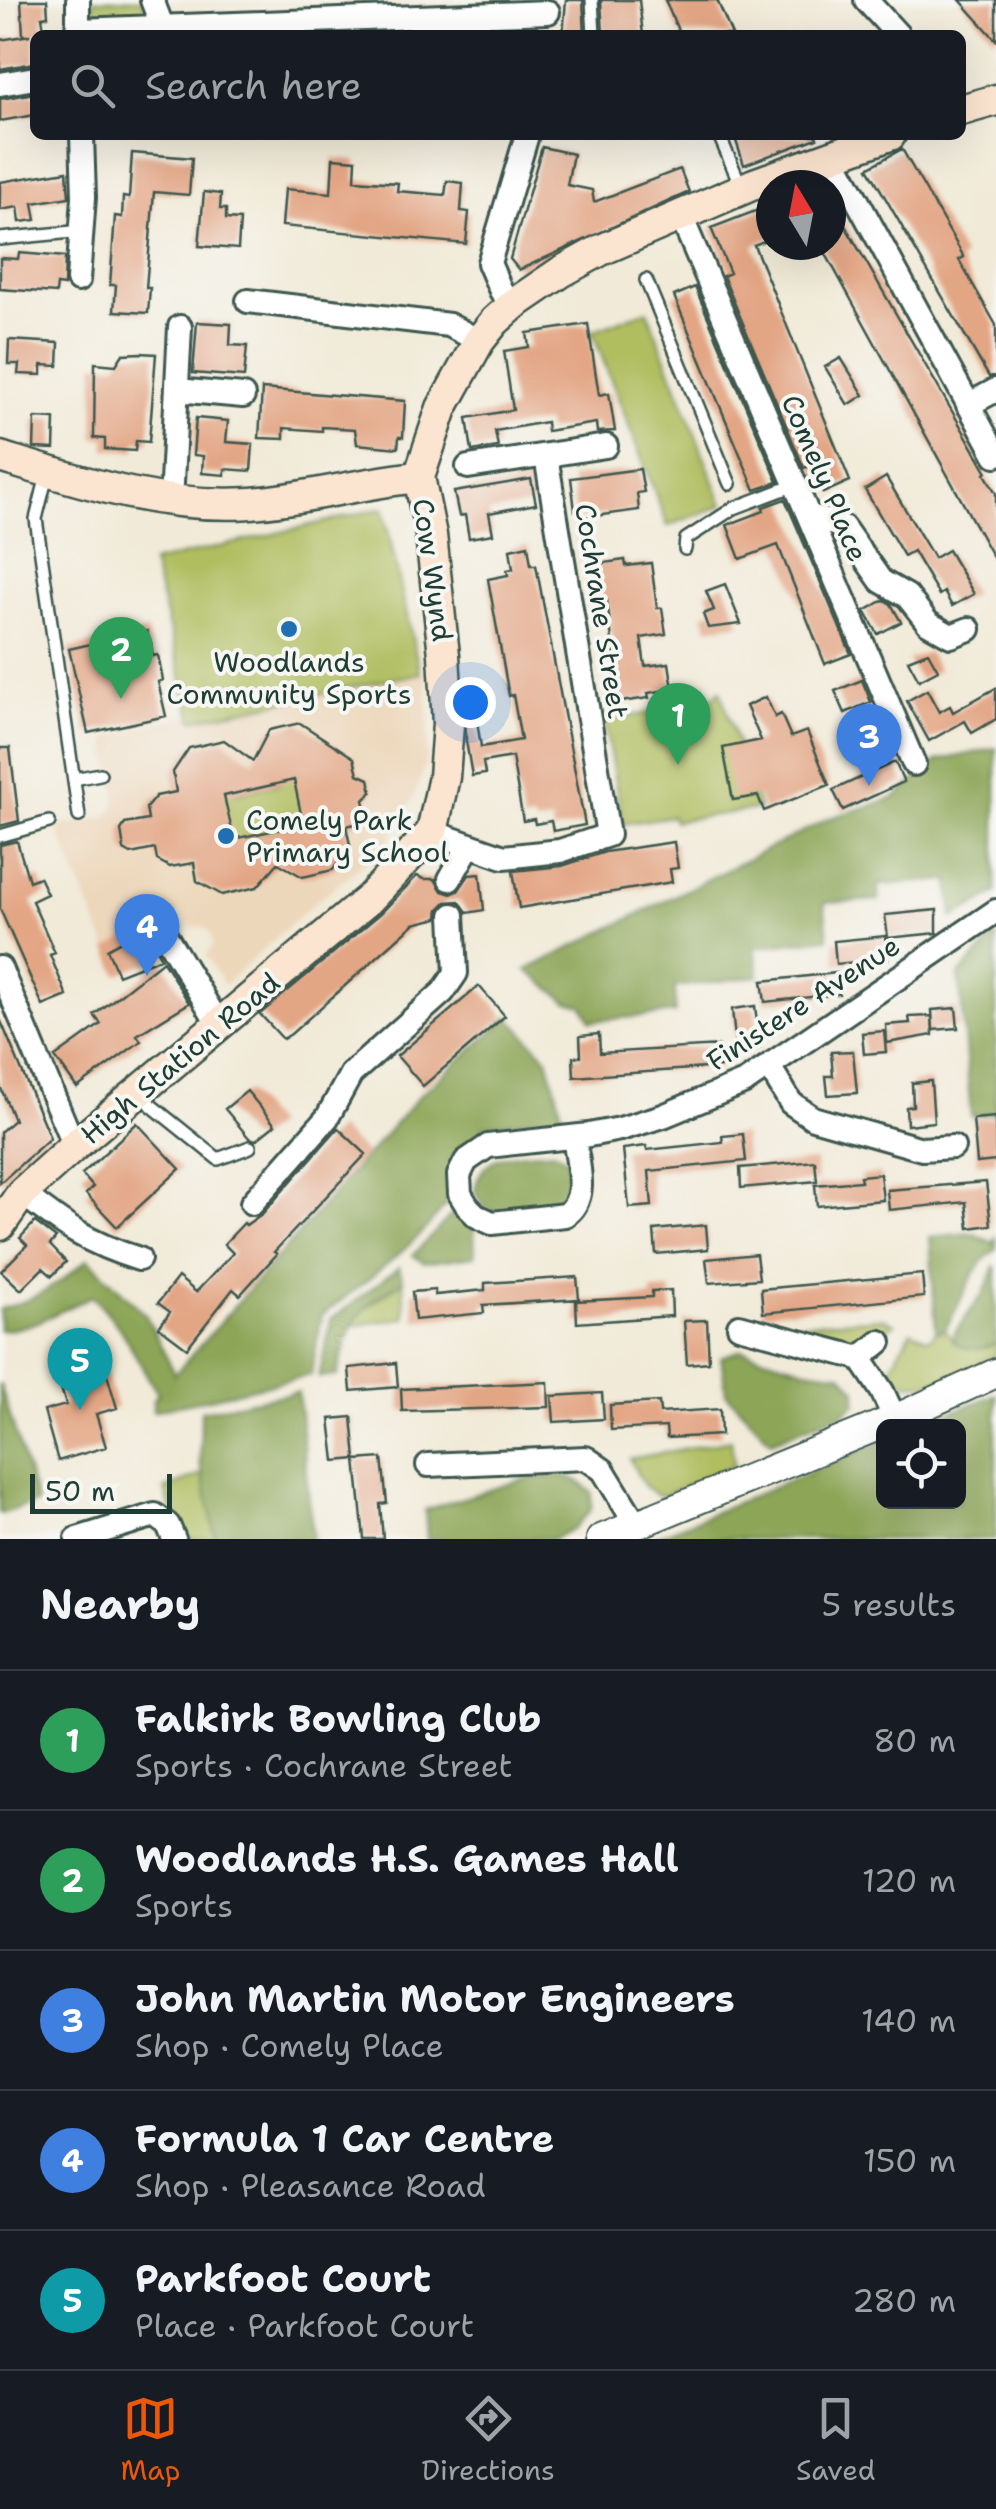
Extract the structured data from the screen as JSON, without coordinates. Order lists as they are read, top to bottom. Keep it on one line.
{"streets":{"main road":["Cow Wynd","High Station Road"],"street":["Comely Place","Cochrane Street","Finistere Avenue"]},"crossings":[["Comely Place","Cow Wynd"],["Cow Wynd","High Station Road"]],"places":["Woodlands Community Sports","Comely Park Primary School"],"scale_bar":"50 m","north":"top","page":{"search":"Search here","pins":["2","1","3","4","5"],"scale":"50 m","heading":["Nearby","5 results"],"list":[{"mark":"1","name":"Falkirk Bowling Club","note":"Sports · Cochrane Street","value":"80 m"},{"mark":"2","name":"Woodlands H.S. Games Hall","note":"Sports","value":"120 m"},{"mark":"3","name":"John Martin Motor Engineers","note":"Shop · Comely Place","value":"140 m"},{"mark":"4","name":"Formula 1 Car Centre","note":"Shop · Pleasance Road","value":"150 m"},{"mark":"5","name":"Parkfoot Court","note":"Place · Parkfoot Court","value":"280 m"}],"nav":["Map","Directions","Saved"]}}
